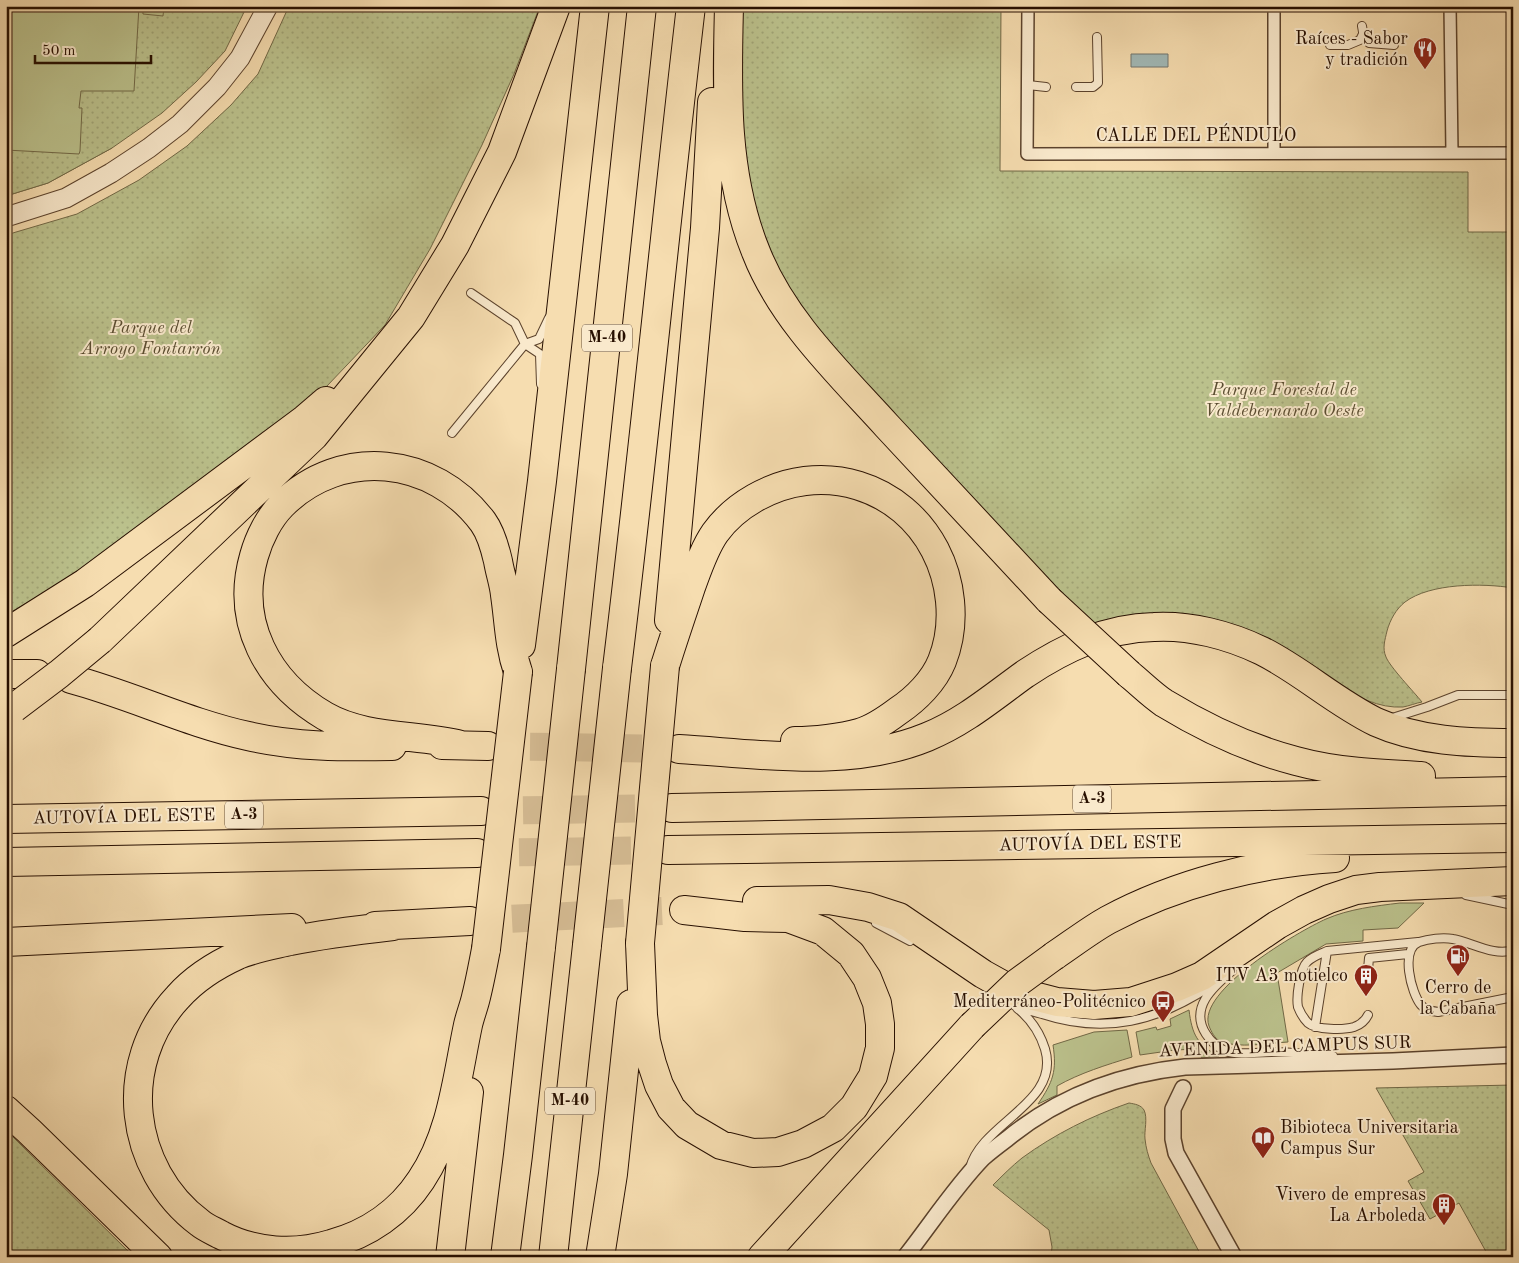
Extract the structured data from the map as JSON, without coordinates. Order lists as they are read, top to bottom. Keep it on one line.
{"streets":{"highway":["M-40","A-3","AUTOVÍA DEL ESTE"],"street":["CALLE DEL PÉNDULO","AVENIDA DEL CAMPUS SUR"]},"parks":["Parque del Arroyo Fontarrón","Parque Forestal de Valdebernardo Oeste"],"places":{"restaurant":["Raíces - Sabor y tradición"],"fuel station":["Cerro de la Cabaña"],"building":["ITV A3 motielco","Vivero de empresas La Arboleda"],"bus stop":["Mediterráneo-Politécnico"],"library":["Bibioteca Universitaria Campus Sur"]},"scale_bar":"50 m"}
